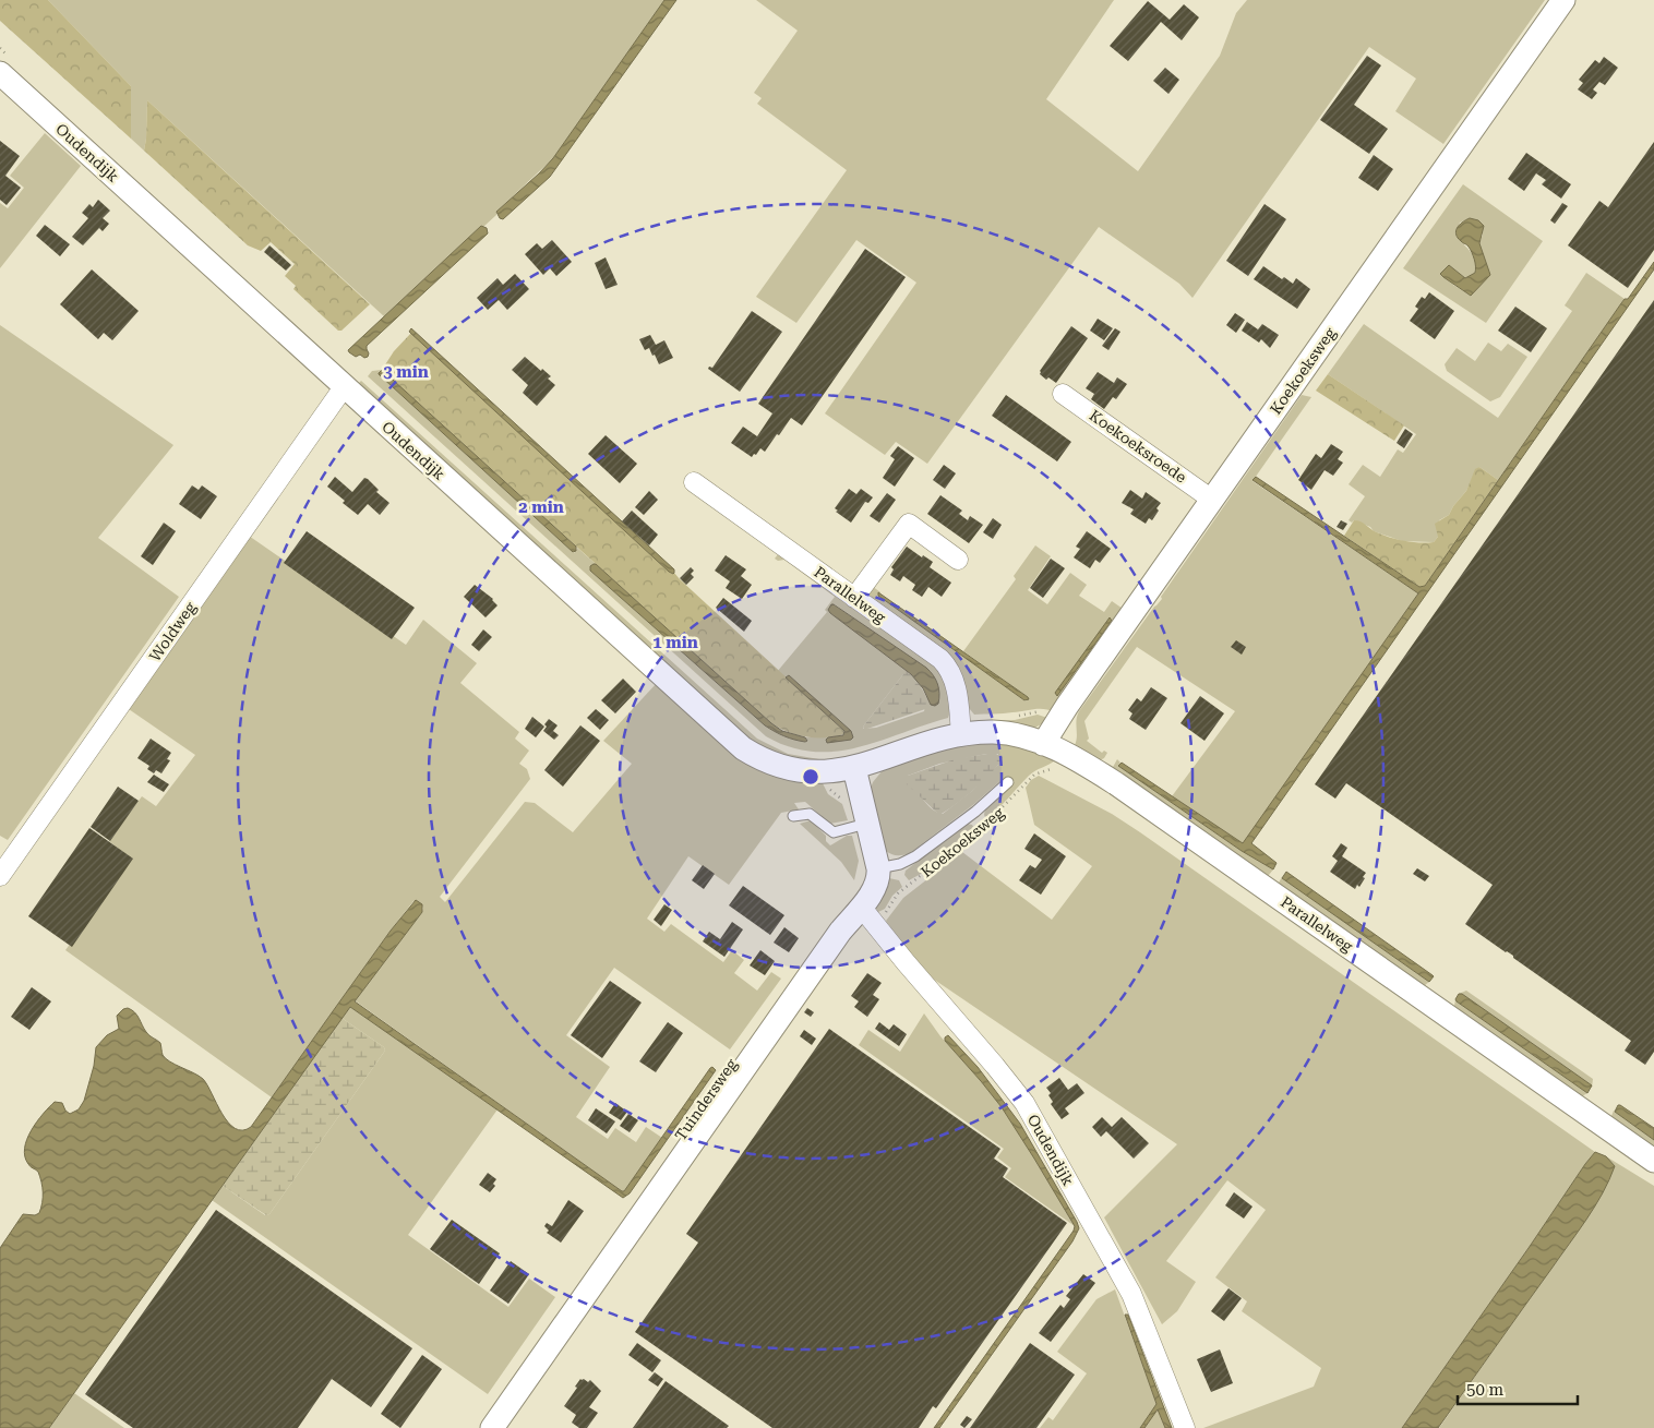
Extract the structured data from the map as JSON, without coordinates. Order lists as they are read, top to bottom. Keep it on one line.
{"streets":{"street":["Oudendijk","Koekoeksweg","Koekoeksroede","Parallelweg","Woldweg","Tuindersweg"]},"crossings":[["Oudendijk","Koekoeksweg"],["Oudendijk","Parallelweg"],["Oudendijk","Woldweg"],["Oudendijk","Tuindersweg"],["Koekoeksweg","Koekoeksroede"],["Koekoeksweg","Parallelweg"],["Koekoeksweg","Tuindersweg"]],"scale_bar":"50 m","rings":["3 min","2 min","1 min"]}
